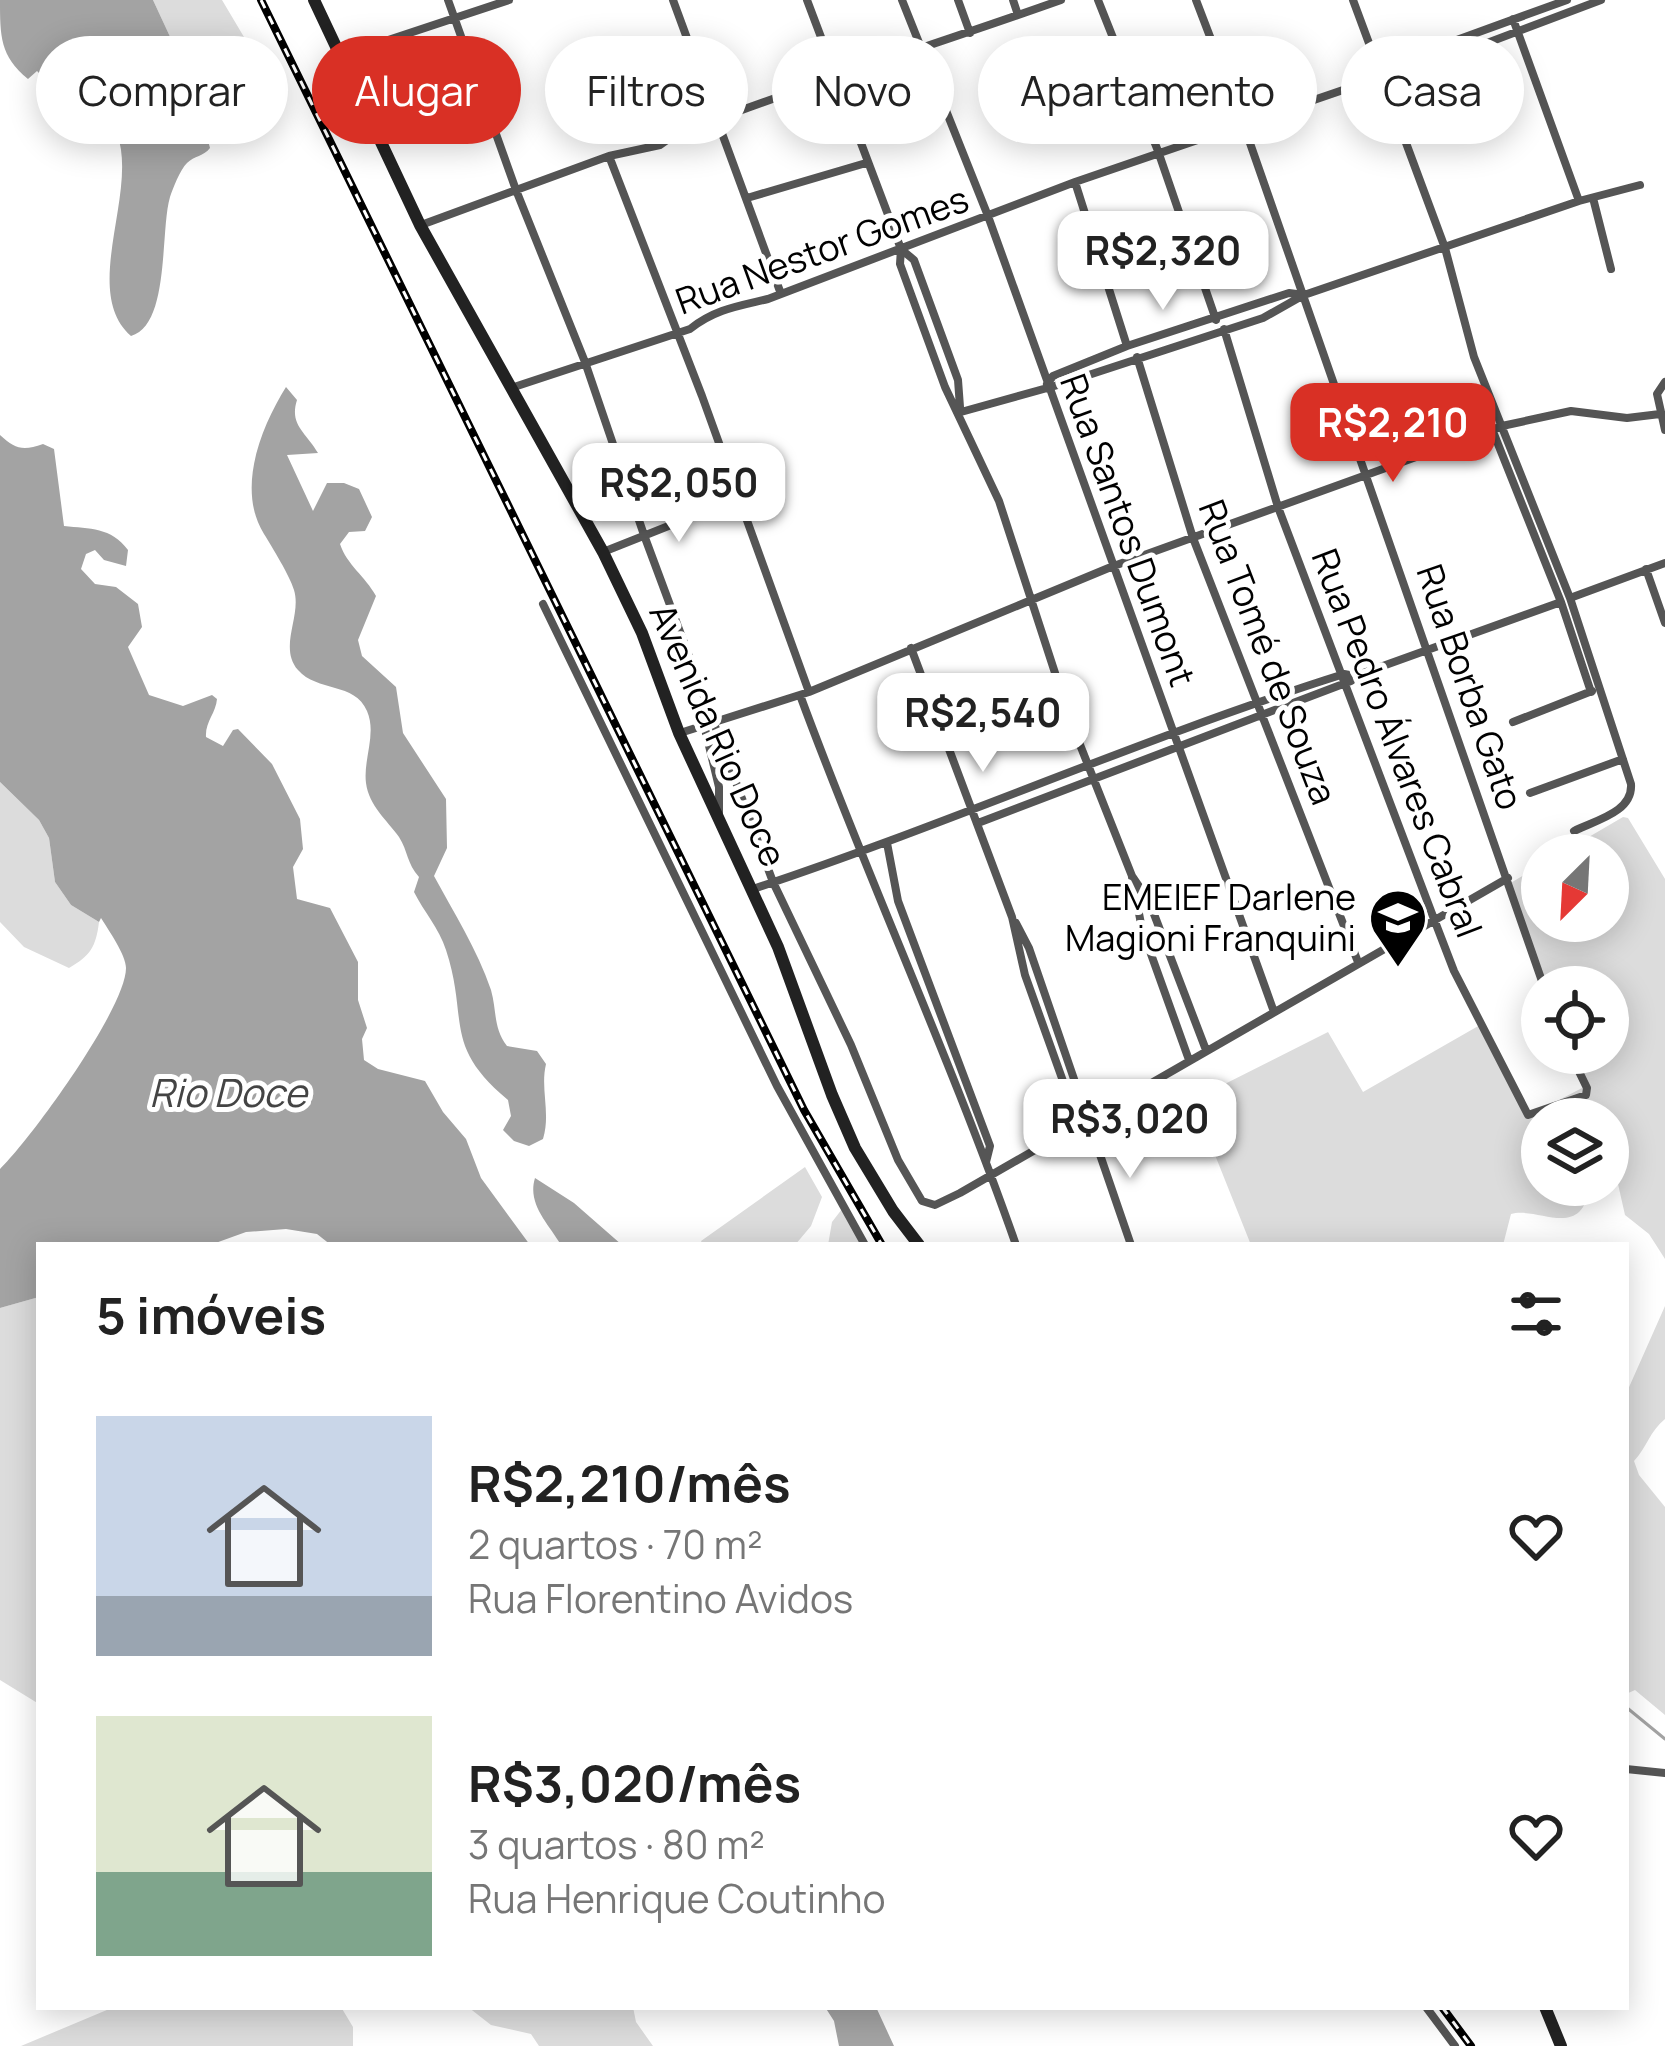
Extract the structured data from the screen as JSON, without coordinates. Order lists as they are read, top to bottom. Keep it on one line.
{"streets":{"street":["Rua Nestor Gomes","Rua Santos Dumont","Rua Tomé de Souza","Rua Borba Gato","Avenida Rio Doce","Rua Pedro Álvares Cabral"]},"crossings":[["Rua Nestor Gomes","Rua Santos Dumont"],["Rua Nestor Gomes","Avenida Rio Doce"]],"water":["Rio Doce"],"places":{"school or university":["EMEIEF Darlene Magioni Franquini"]},"north":"bottom left","page":{"chip":["Comprar","Alugar","Filtros","Novo","Apartamento","Casa"],"price":["R$2,320","R$2,210","R$2,050","R$2,540","R$3,020"],"heading":"5 imóveis","list":[{"name":"R$2,210/mês","note":"2 quartos · 70 m² · Rua Florentino Avidos"},{"name":"R$3,020/mês","note":"3 quartos · 80 m² · Rua Henrique Coutinho"}]}}
